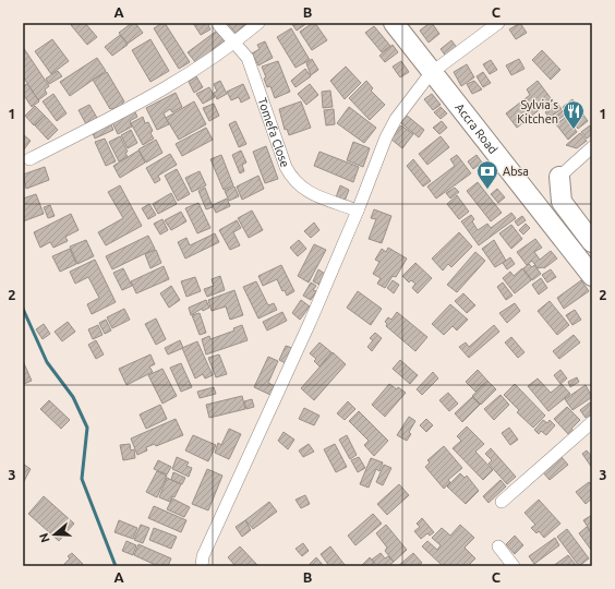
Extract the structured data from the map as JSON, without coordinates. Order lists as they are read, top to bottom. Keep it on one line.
{"streets":{"main road":["Accra Road"],"street":["Tomefa Close"]},"places":{"restaurant":["Sylvia’s Kitchen"],"bank":["Absa"]},"north":"left","grid":{"columns":["A","B","C"],"rows":["1","2","3"]}}
